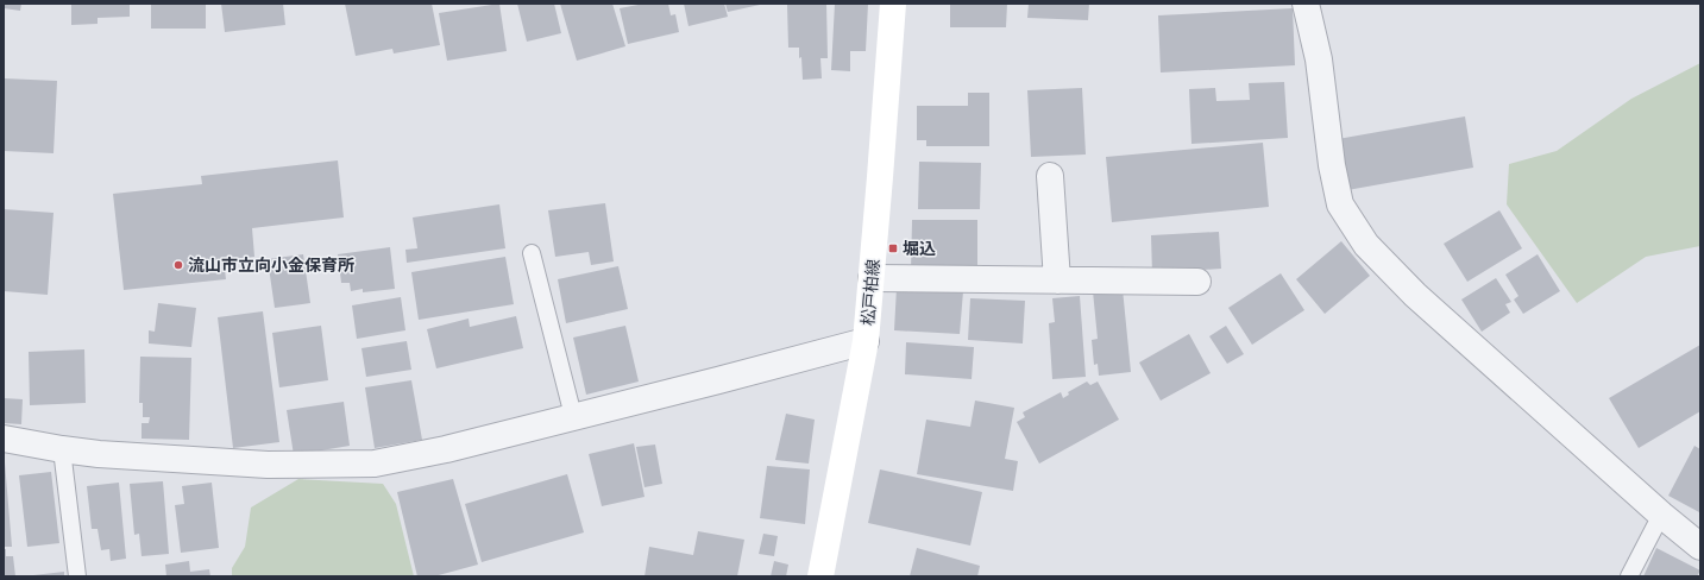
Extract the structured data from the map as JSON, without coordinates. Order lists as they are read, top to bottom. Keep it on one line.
{"streets":{"main road":["松戸柏線"]},"places":{"transit":["堀込"],"other":["流山市立向小金保育所"]}}
